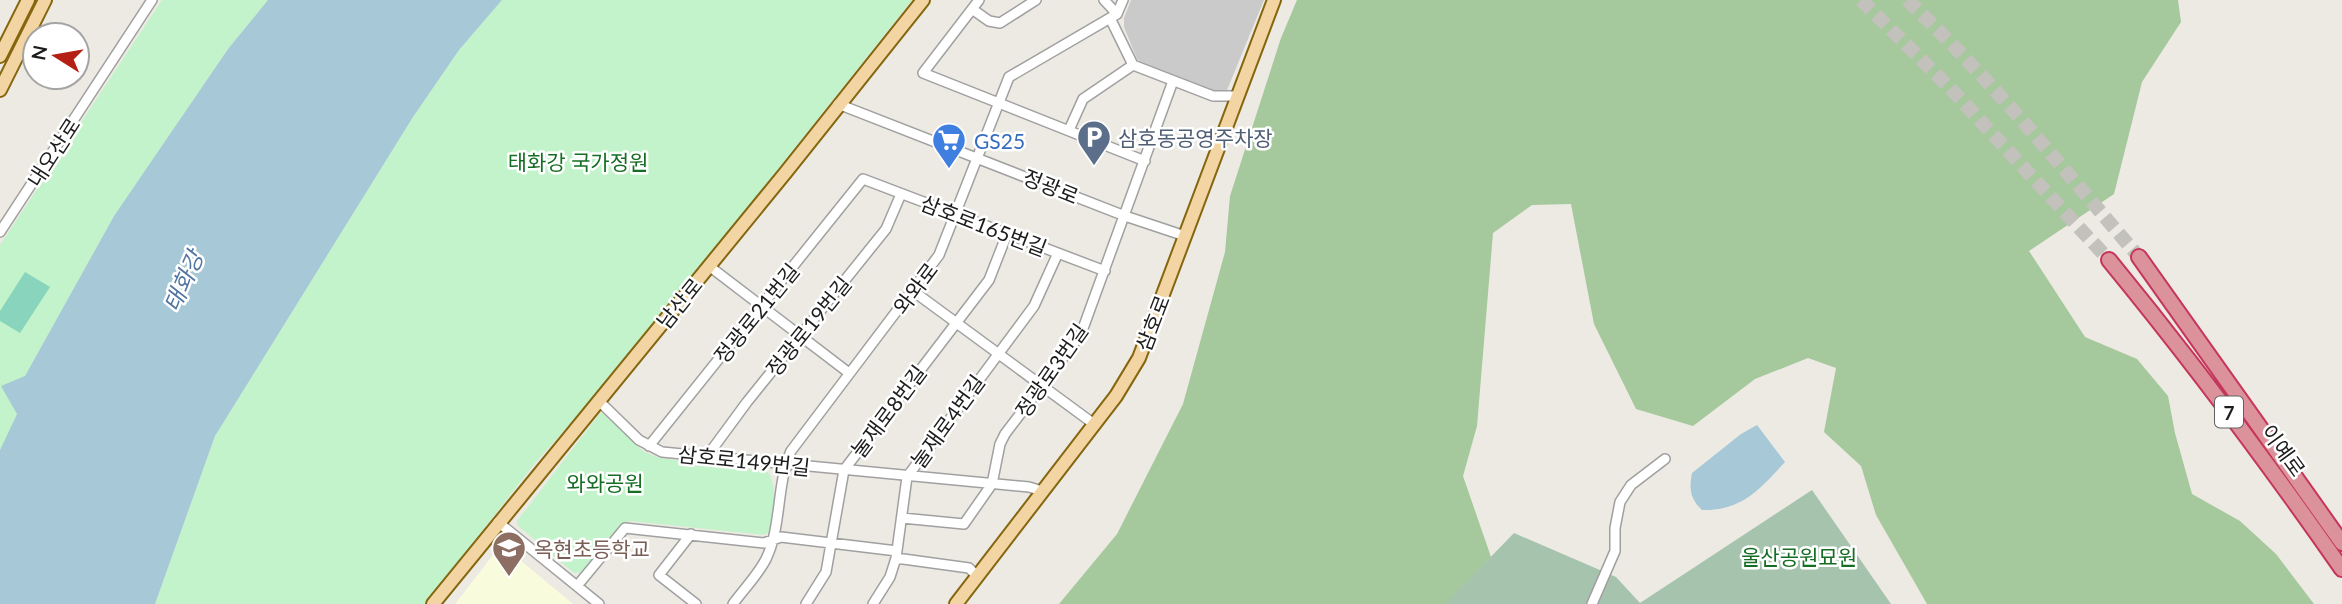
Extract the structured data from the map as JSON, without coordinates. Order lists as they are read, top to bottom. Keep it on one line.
{"streets":{"highway":["7","이예로"],"main road":["남산로","삼호로"],"street":["내오산로","정광로","삼호로165번길","와와로","정광로21번길","정광로19번길","정광로3번길","눌재로8번길","눌재로4번길","삼호로149번길"]},"crossings":[["정광로","와와로"],["정광로","남산로"],["정광로","삼호로"],["정광로","정광로3번길"],["삼호로165번길","와와로"],["삼호로165번길","정광로21번길"],["삼호로165번길","정광로19번길"],["삼호로165번길","정광로3번길"],["삼호로165번길","눌재로8번길"],["삼호로165번길","눌재로4번길"],["와와로","삼호로149번길"],["남산로","삼호로149번길"],["정광로21번길","삼호로149번길"],["삼호로","삼호로149번길"],["정광로19번길","삼호로149번길"],["정광로3번길","삼호로149번길"],["눌재로8번길","삼호로149번길"],["눌재로4번길","삼호로149번길"]],"water":["태화강"],"parks":["태화강 국가정원","와와공원","울산공원묘원"],"places":{"parking":["삼호동공영주차장"],"supermarket":["GS25"],"school or university":["옥현초등학교"]},"north":"left"}
